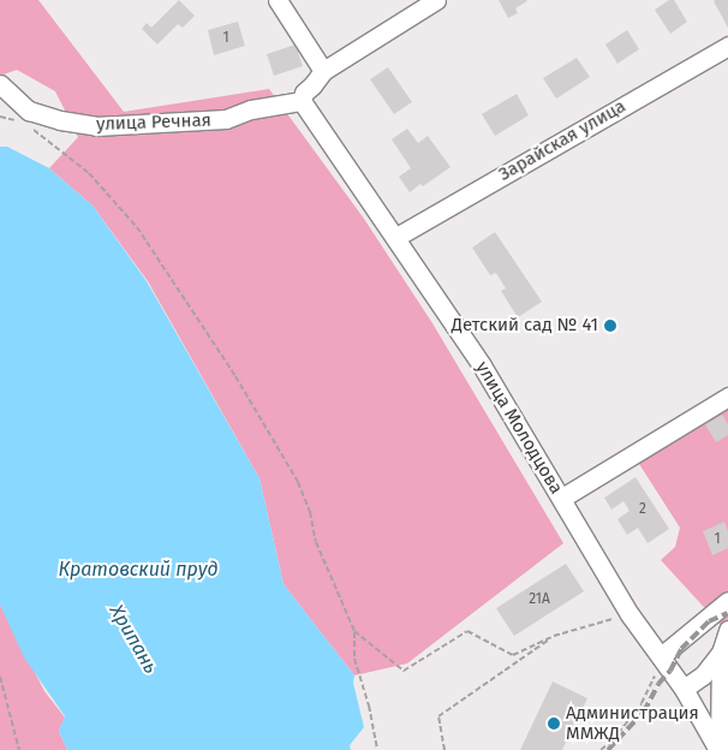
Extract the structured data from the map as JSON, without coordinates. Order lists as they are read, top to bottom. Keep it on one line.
{"streets":{"street":["улица Речная","Зарайская улица","улица Молодцова"]},"crossings":[["улица Речная","улица Молодцова"],["Зарайская улица","улица Молодцова"]],"water":["Кратовский пруд","Хрипань"],"places":["Детский сад № 41","Администрация ММЖД"],"house_numbers":["1","2","1","21А"]}
